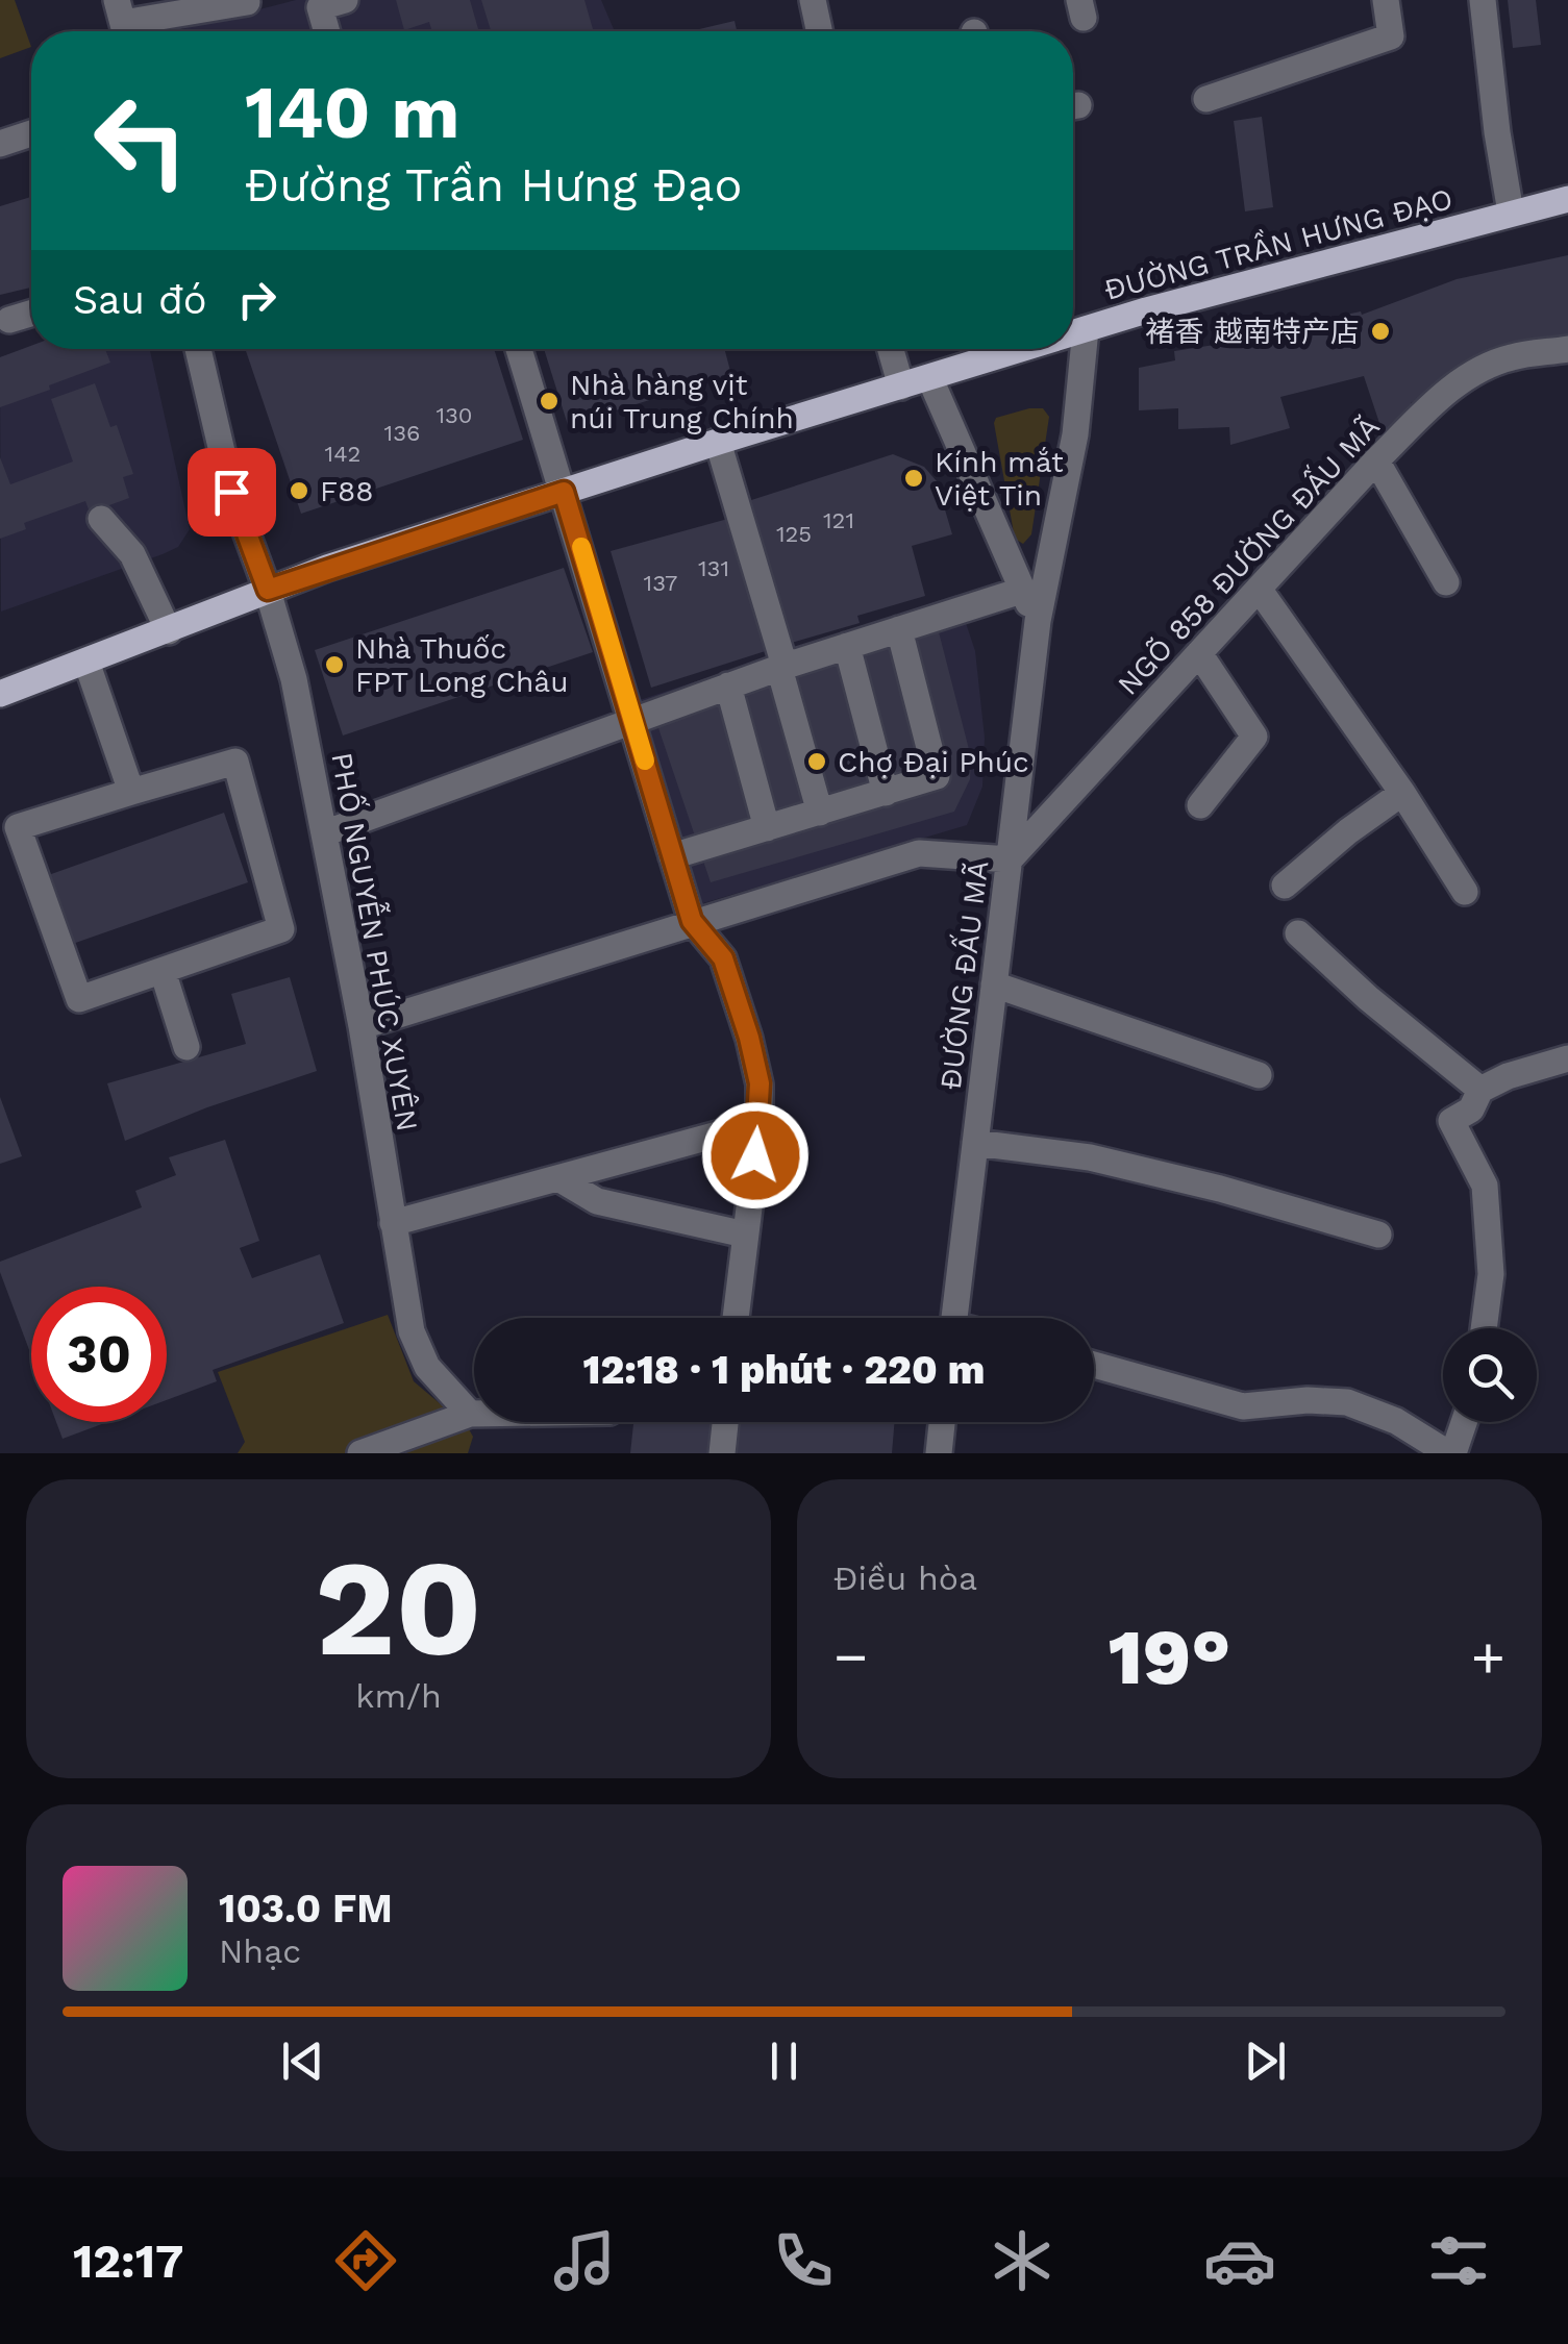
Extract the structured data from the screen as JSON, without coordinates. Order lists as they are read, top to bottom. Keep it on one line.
{"streets":{"main road":["ĐƯỜNG TRẦN HƯNG ĐẠO"],"street":["NGÕ 858 ĐƯỜNG ĐẤU MÃ","PHỐ NGUYỄN PHÚC XUYÊN","ĐƯỜNG ĐẤU MÃ"]},"crossings":[["ĐƯỜNG TRẦN HƯNG ĐẠO","PHỐ NGUYỄN PHÚC XUYÊN"],["ĐƯỜNG TRẦN HƯNG ĐẠO","ĐƯỜNG ĐẤU MÃ"],["NGÕ 858 ĐƯỜNG ĐẤU MÃ","ĐƯỜNG ĐẤU MÃ"]],"places":["褚香 越南特产店","Nhà hàng vịt núi Trung Chính","Kính mắt Việt Tin","F88","Nhà Thuốc FPT Long Châu","Chợ Đại Phúc"],"house_numbers":["130","136","142","121","125","131","137"],"page":{"turn":["140 m","Đường Trần Hưng Đạo"],"then":"Sau đó","limit":"30","trip":"12:18 · 1 phút · 220 m","tile":[["20","km/h"],"Điều hòa"],"heat":["−","19°","+"],"song":["103.0 FM","Nhạc"],"tabs":"12:17"}}
